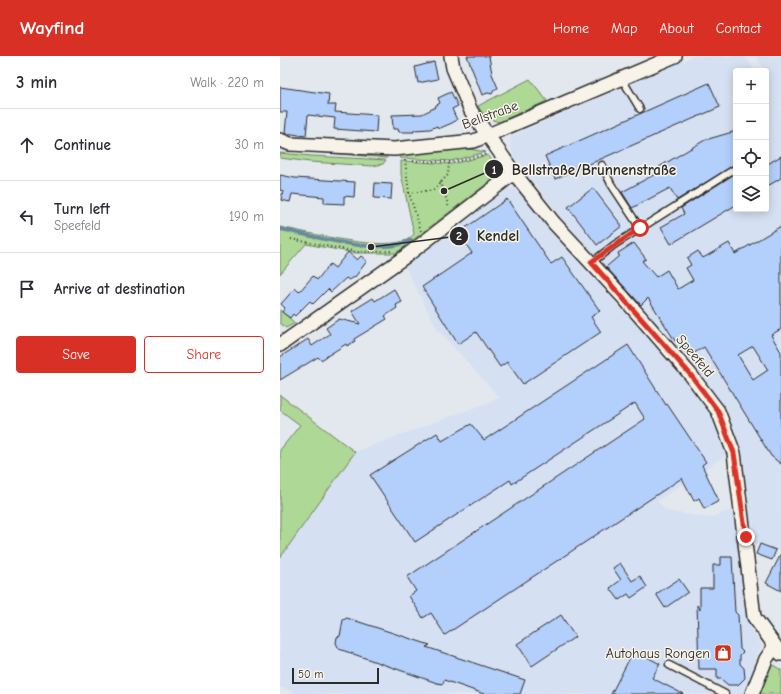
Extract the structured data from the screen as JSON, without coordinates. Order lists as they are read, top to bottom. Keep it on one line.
{"streets":{"street":["Bellstraße","Speefeld"]},"crossings":[["Bellstraße","Speefeld"]],"places":{"other":["Bellstraße/Brunnenstraße","Kendel"],"shop":["Autohaus Rongen"]},"scale_bar":"50 m","page":{"header":"Wayfind","nav":["Home","Map","About","Contact"],"heading":["3 min","Walk · 220 m"],"map_buttons":["+","−"],"list":[["Continue","30 m"],["Turn left","Speefeld","190 m"],"Arrive at destination"],"buttons":["Save","Share"],"scale":"50 m"}}
